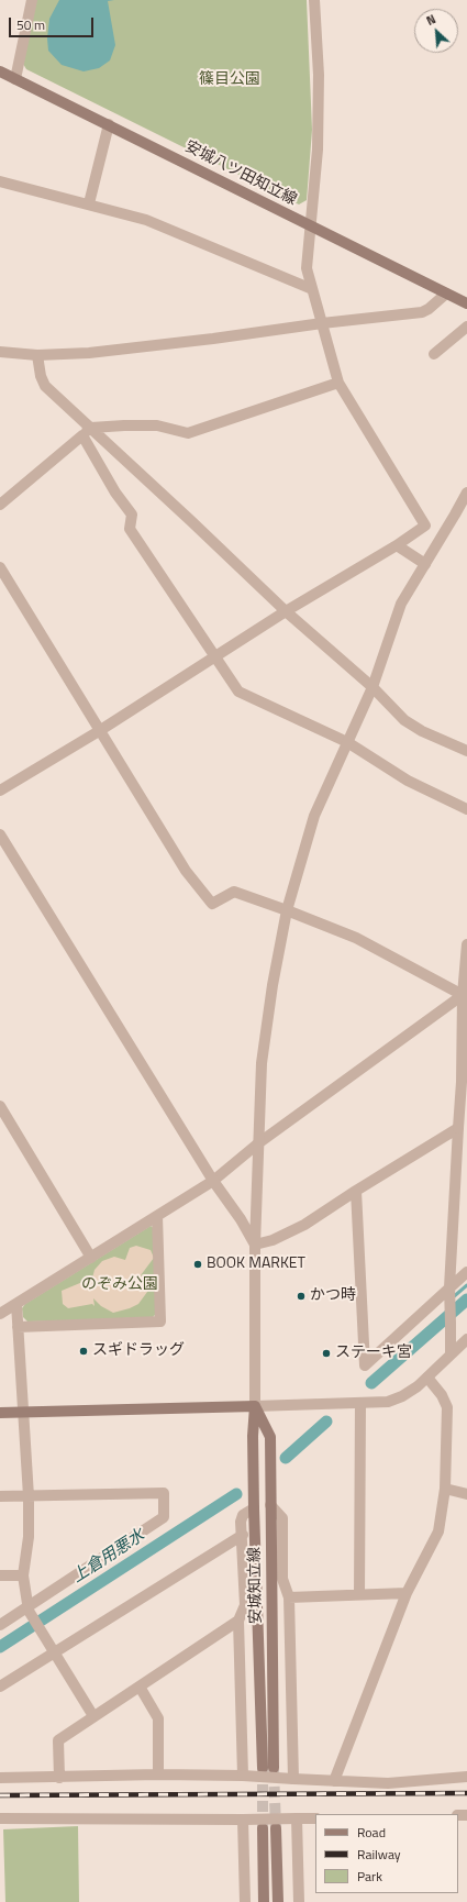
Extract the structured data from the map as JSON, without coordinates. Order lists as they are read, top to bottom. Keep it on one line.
{"streets":{"main road":["安城八ツ田知立線","安城知立線"]},"water":["上倉用悪水"],"parks":["篠目公園","のぞみ公園"],"places":["BOOK MARKET","かつ時","スギドラッグ","ステーキ宮"],"legend":["Road","Railway","Park"],"scale_bar":"50 m","north":"top left"}
